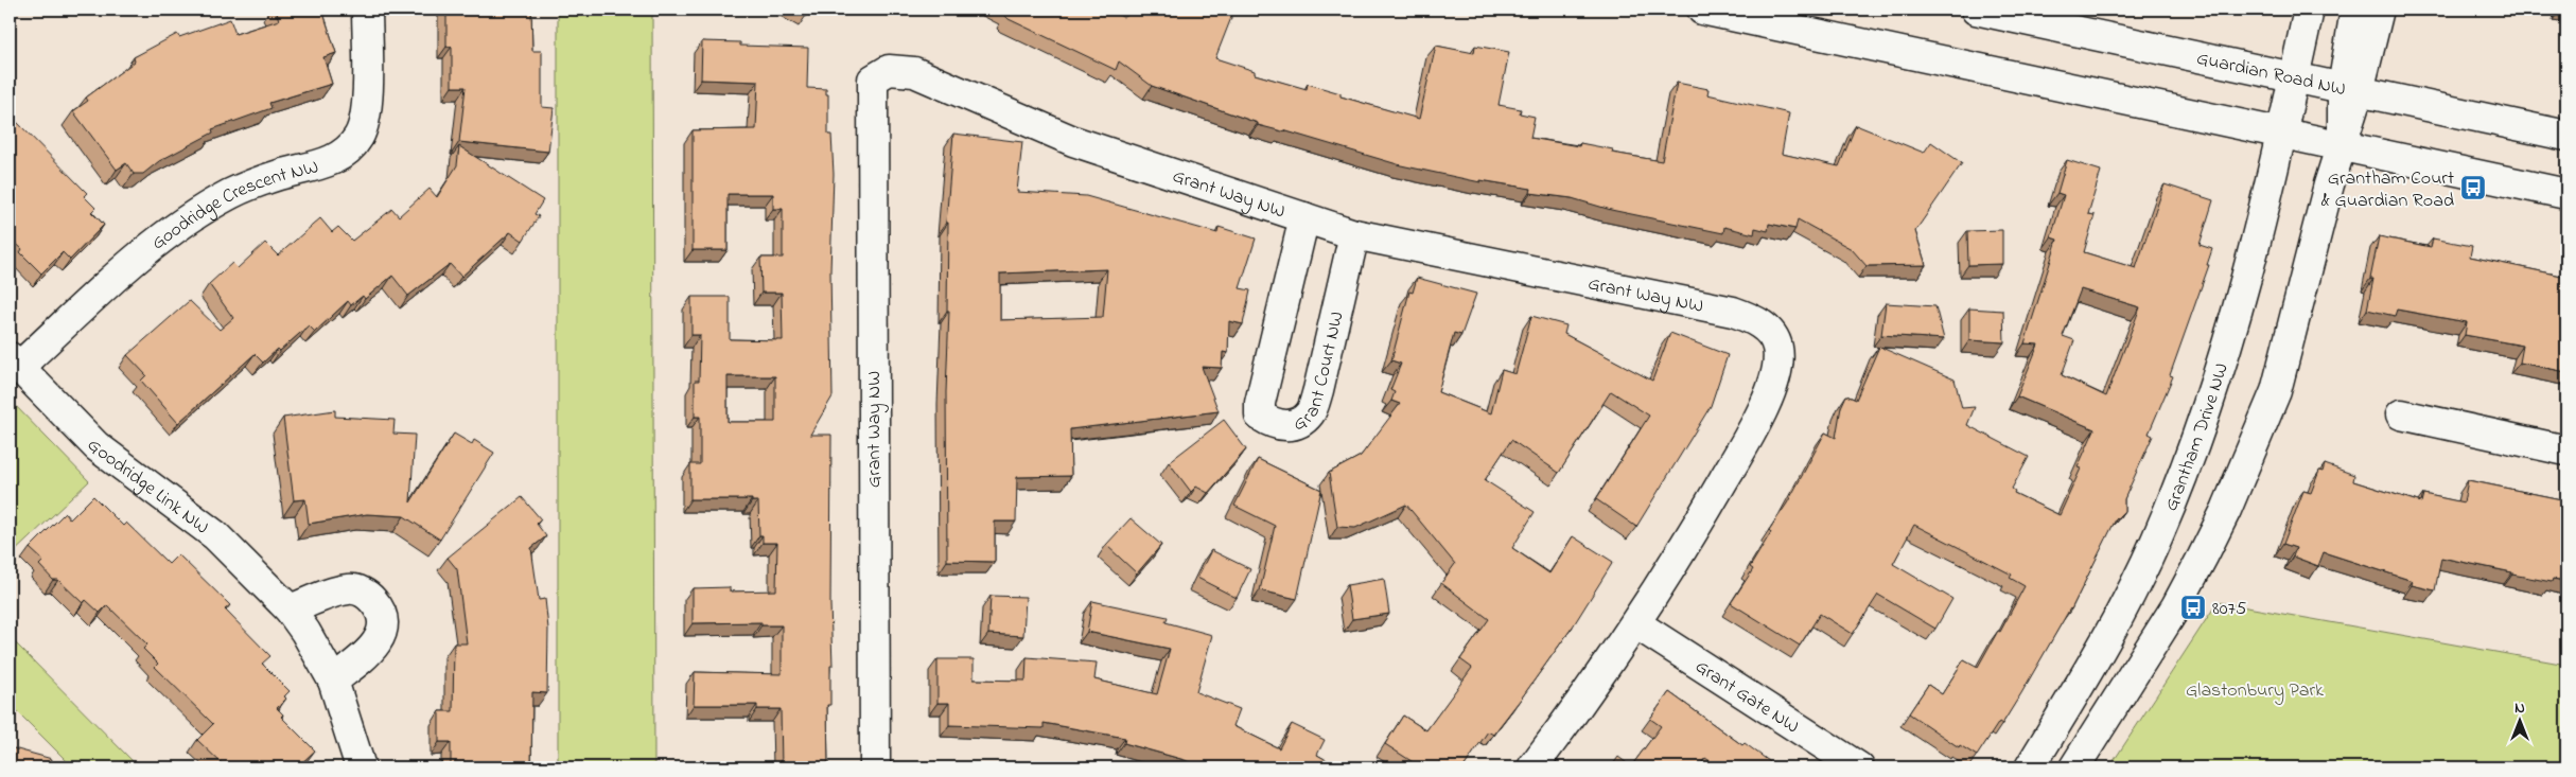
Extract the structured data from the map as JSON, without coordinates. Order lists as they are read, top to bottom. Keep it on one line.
{"streets":{"street":["Guardian Road NW","Grant Way NW","Goodridge Crescent NW","Grant Court NW","Grantham Drive NW","Goodridge Link NW","Grant Gate NW"]},"crossings":[["Guardian Road NW","Grantham Drive NW"],["Grant Way NW","Grant Court NW"],["Grant Way NW","Grant Gate NW"],["Goodridge Crescent NW","Goodridge Link NW"]],"parks":["Glastonbury Park"],"places":{"bus stop":["Grantham Court & Guardian Road","8075"]},"north":"top"}
